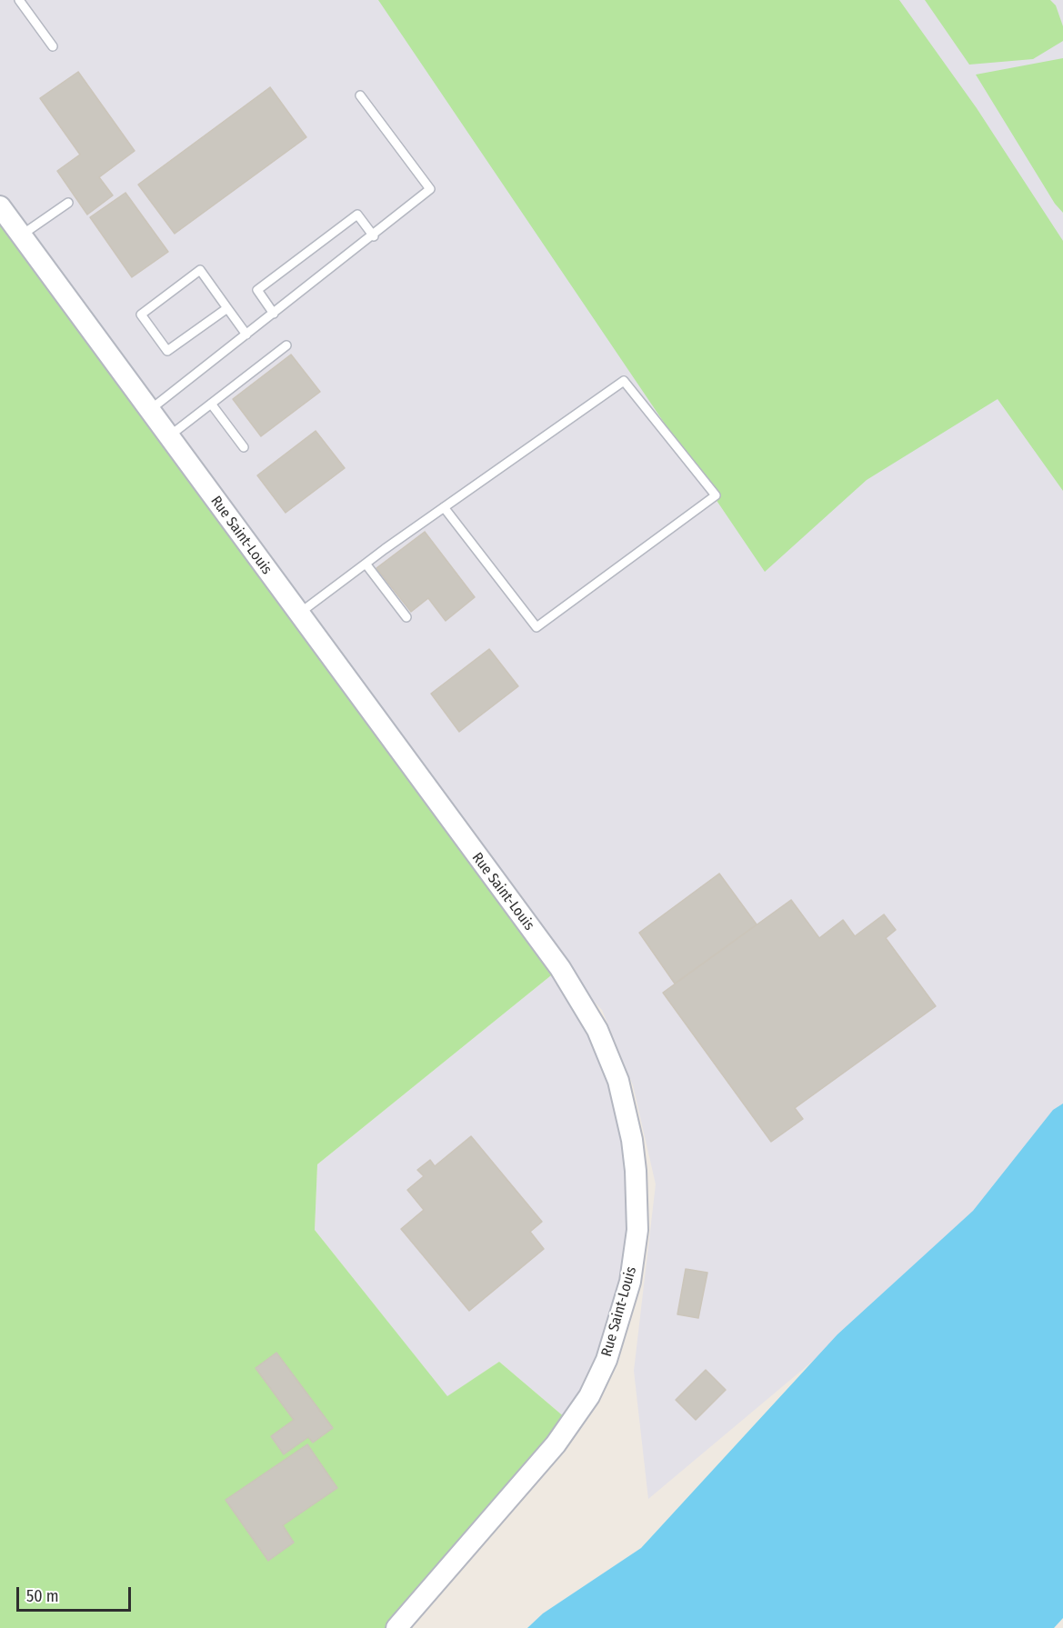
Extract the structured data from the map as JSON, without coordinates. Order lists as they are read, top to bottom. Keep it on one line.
{"streets":{"street":["Rue Saint-Louis"]},"scale_bar":"50 m"}
